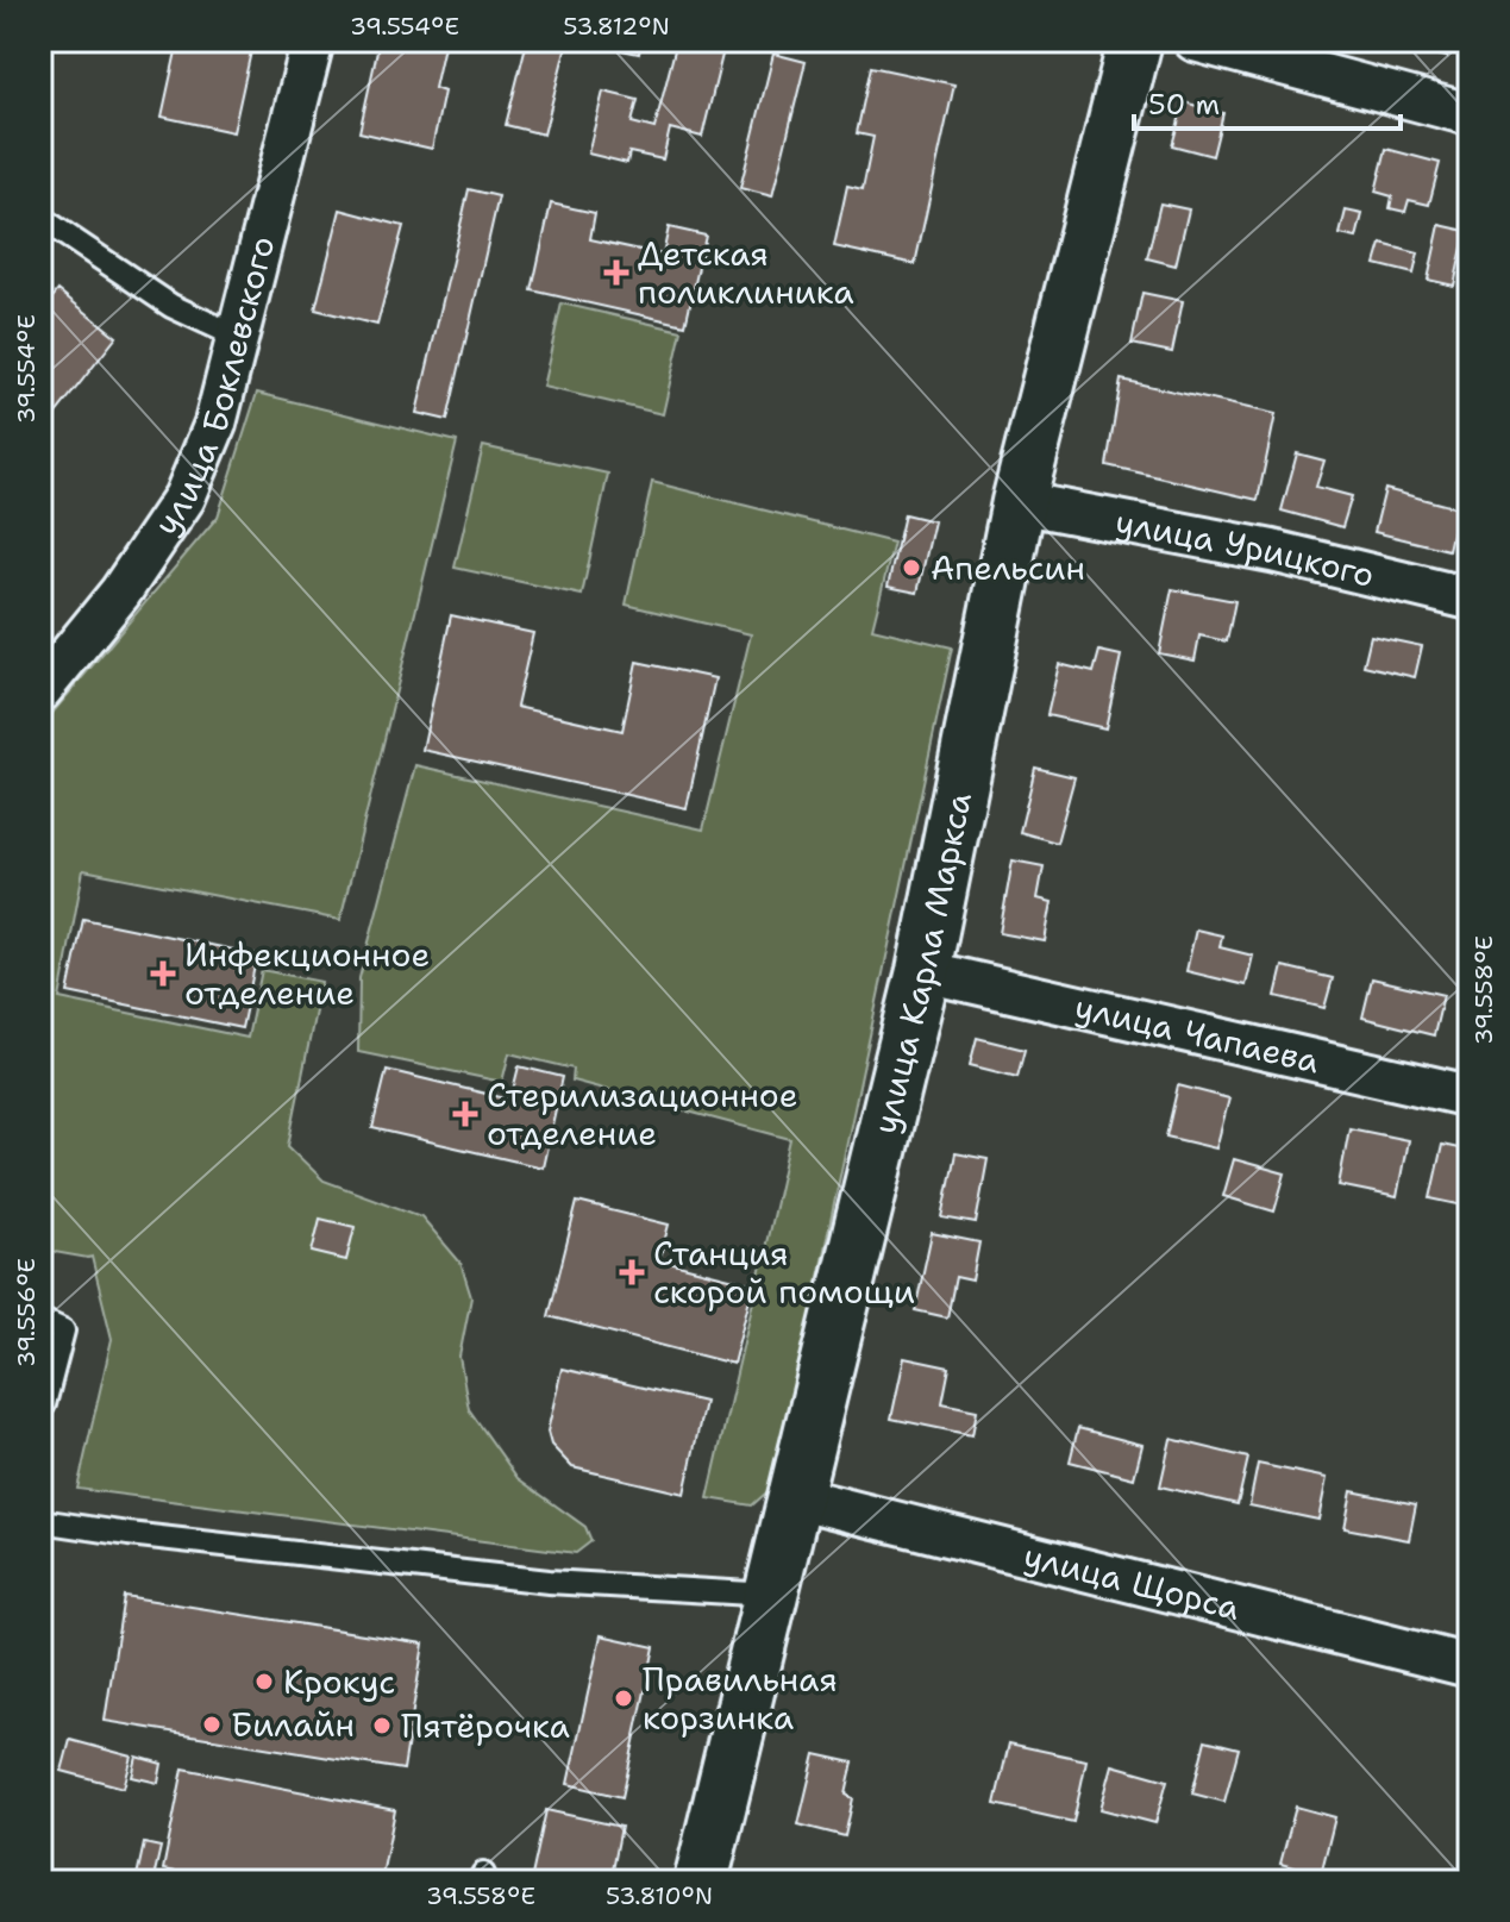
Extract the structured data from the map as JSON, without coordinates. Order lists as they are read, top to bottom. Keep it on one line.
{"streets":{"main road":["улица Карла Маркса"],"street":["улица Боклевского","улица Урицкого","улица Чапаева","улица Щорса"]},"crossings":[["улица Урицкого","улица Карла Маркса"],["улица Карла Маркса","улица Чапаева"],["улица Карла Маркса","улица Щорса"]],"places":{"health":["Детская поликлиника","Инфекционное отделение","Стерилизационное отделение","Станция скорой помощи"],"other":["Апельсин","Крокус","Правильная корзинка","Билайн","Пятёрочка"]},"scale_bar":"50 m","coordinates":["39.554°E","53.812°N","39.558°E","39.556°E","53.810°N"]}
